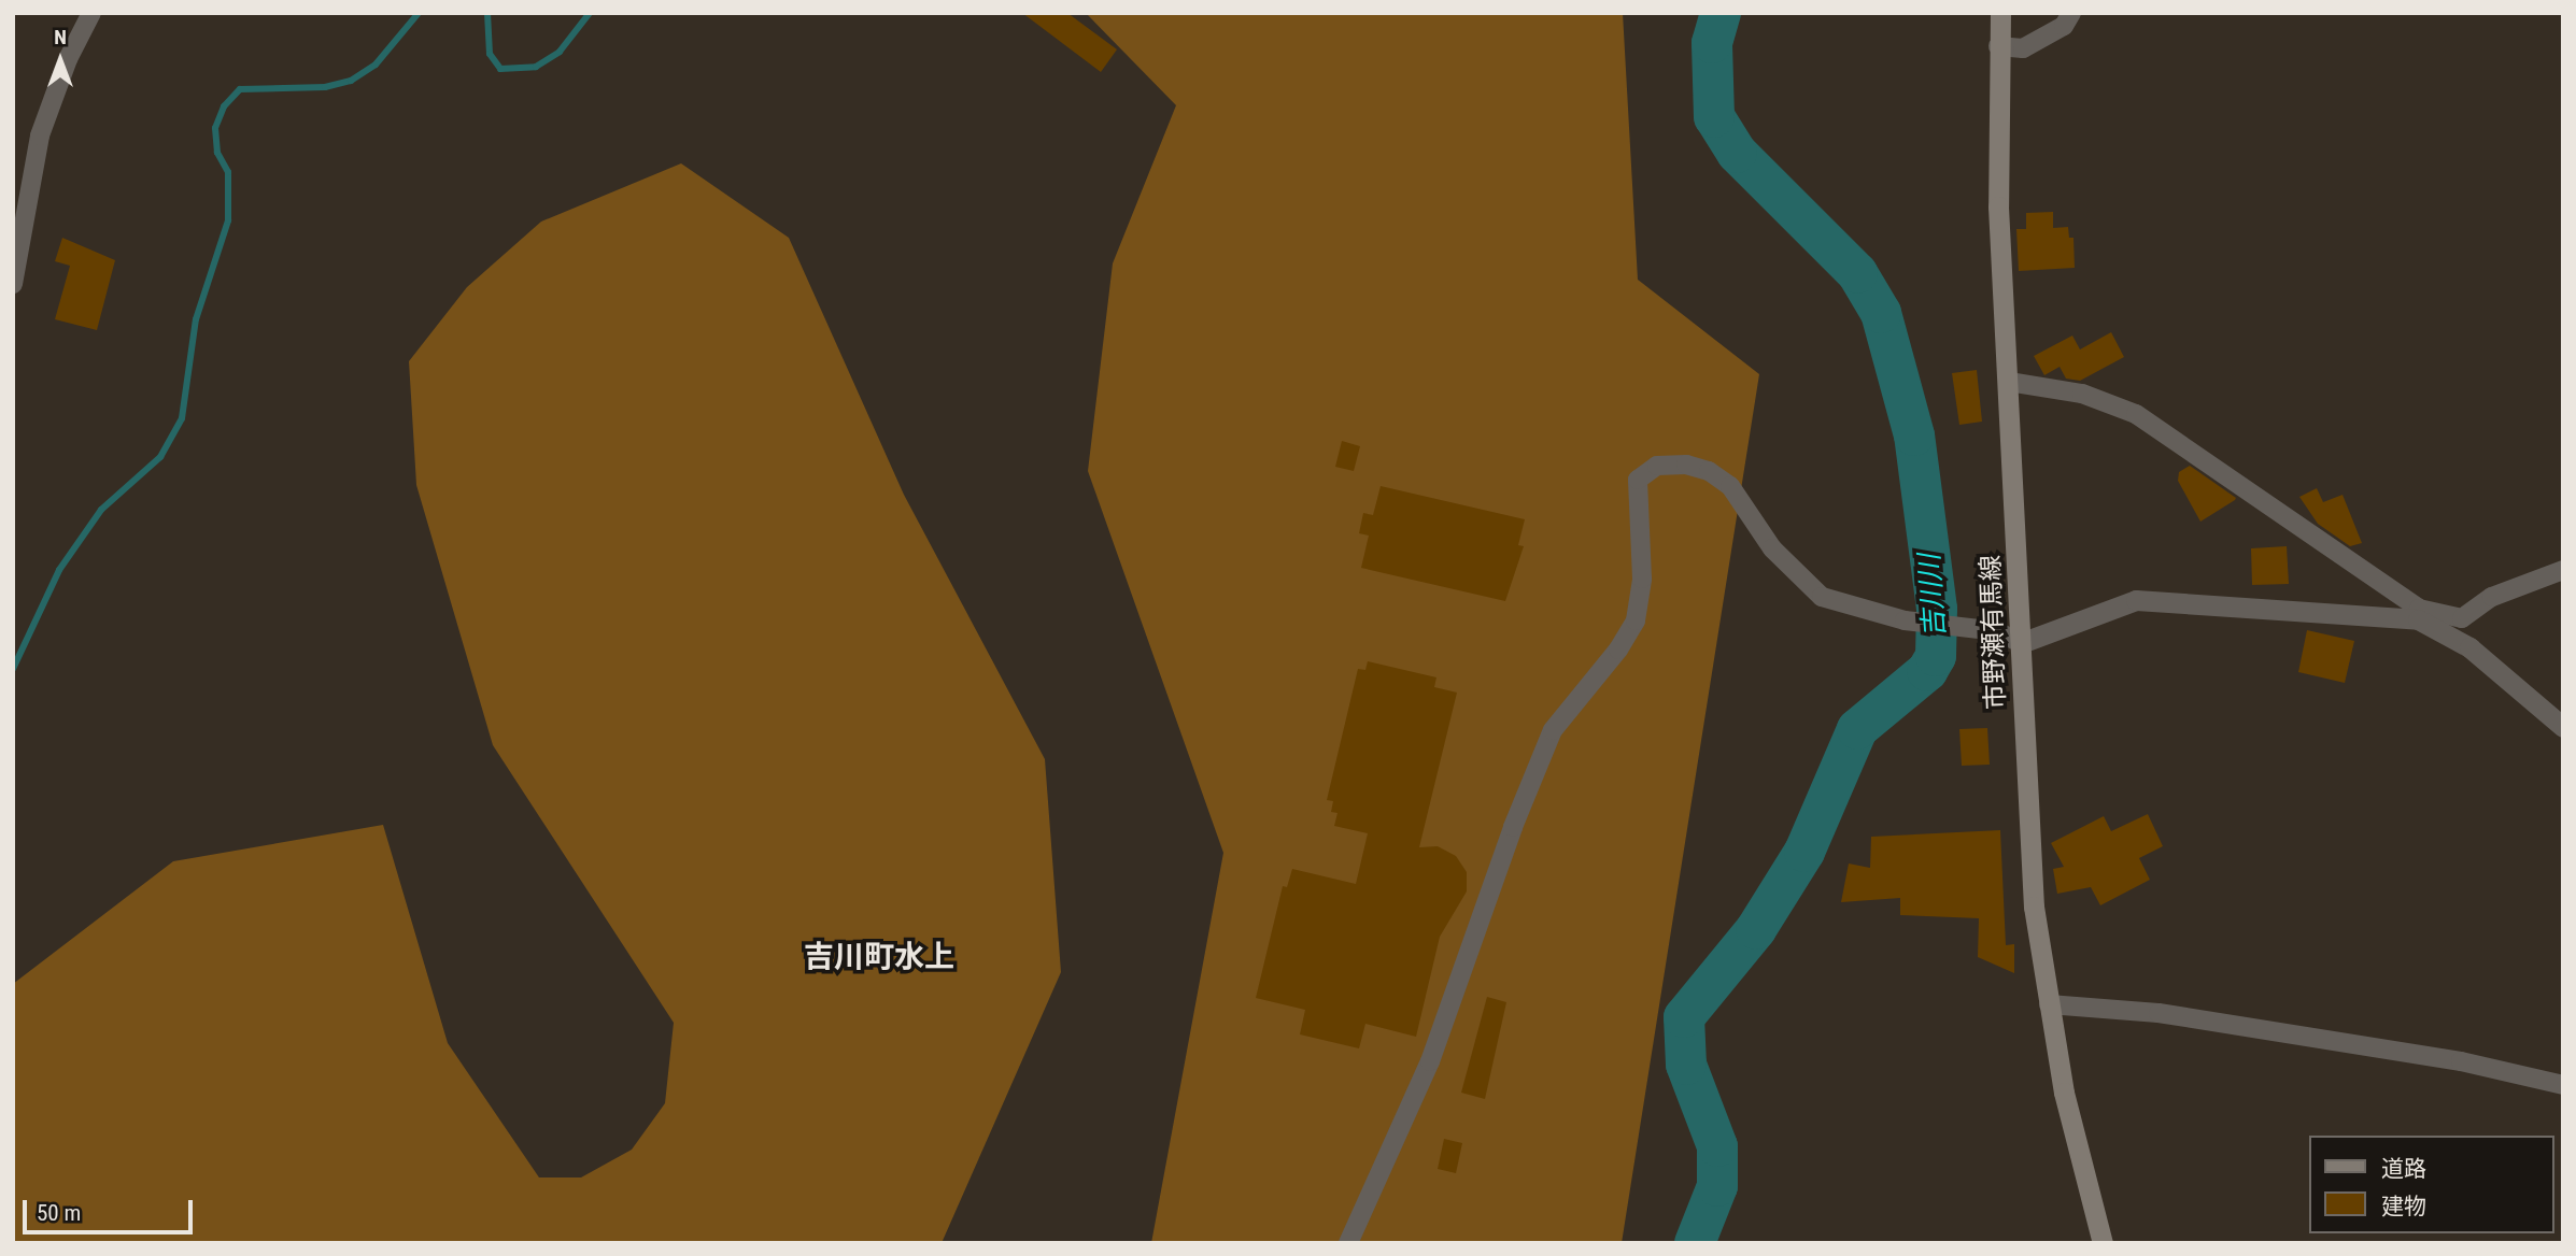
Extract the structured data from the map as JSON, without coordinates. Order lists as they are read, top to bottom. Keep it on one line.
{"streets":{"main road":["市野瀬有馬線"]},"districts":["吉川町水上"],"water":["吉川川"],"legend":["道路","建物"],"scale_bar":"50 m","north":"top"}
